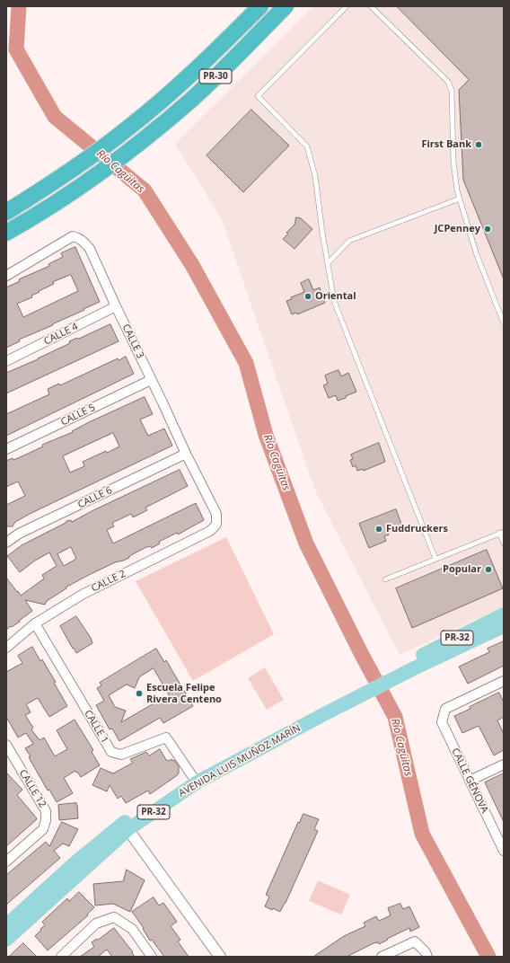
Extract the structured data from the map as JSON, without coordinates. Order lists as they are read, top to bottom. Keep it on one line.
{"streets":{"highway":["PR-30"],"main road":["PR-32","AVENIDA LUIS MUÑOZ MARÍN"],"street":["CALLE 4","CALLE 3","CALLE 5","CALLE 6","CALLE 2","CALLE 1","CALLE GÉNOVA","CALLE 12"]},"crossings":[["CALLE 4","CALLE 3"],["CALLE 3","CALLE 5"],["CALLE 3","CALLE 6"],["CALLE 3","CALLE 2"],["CALLE 2","CALLE 1"],["CALLE 1","AVENIDA LUIS MUÑOZ MARÍN"]],"water":["Río Cagüitas"],"places":["First Bank","JCPenney","Oriental","Fuddruckers","Popular","Escuela Felipe Rivera Centeno"]}
